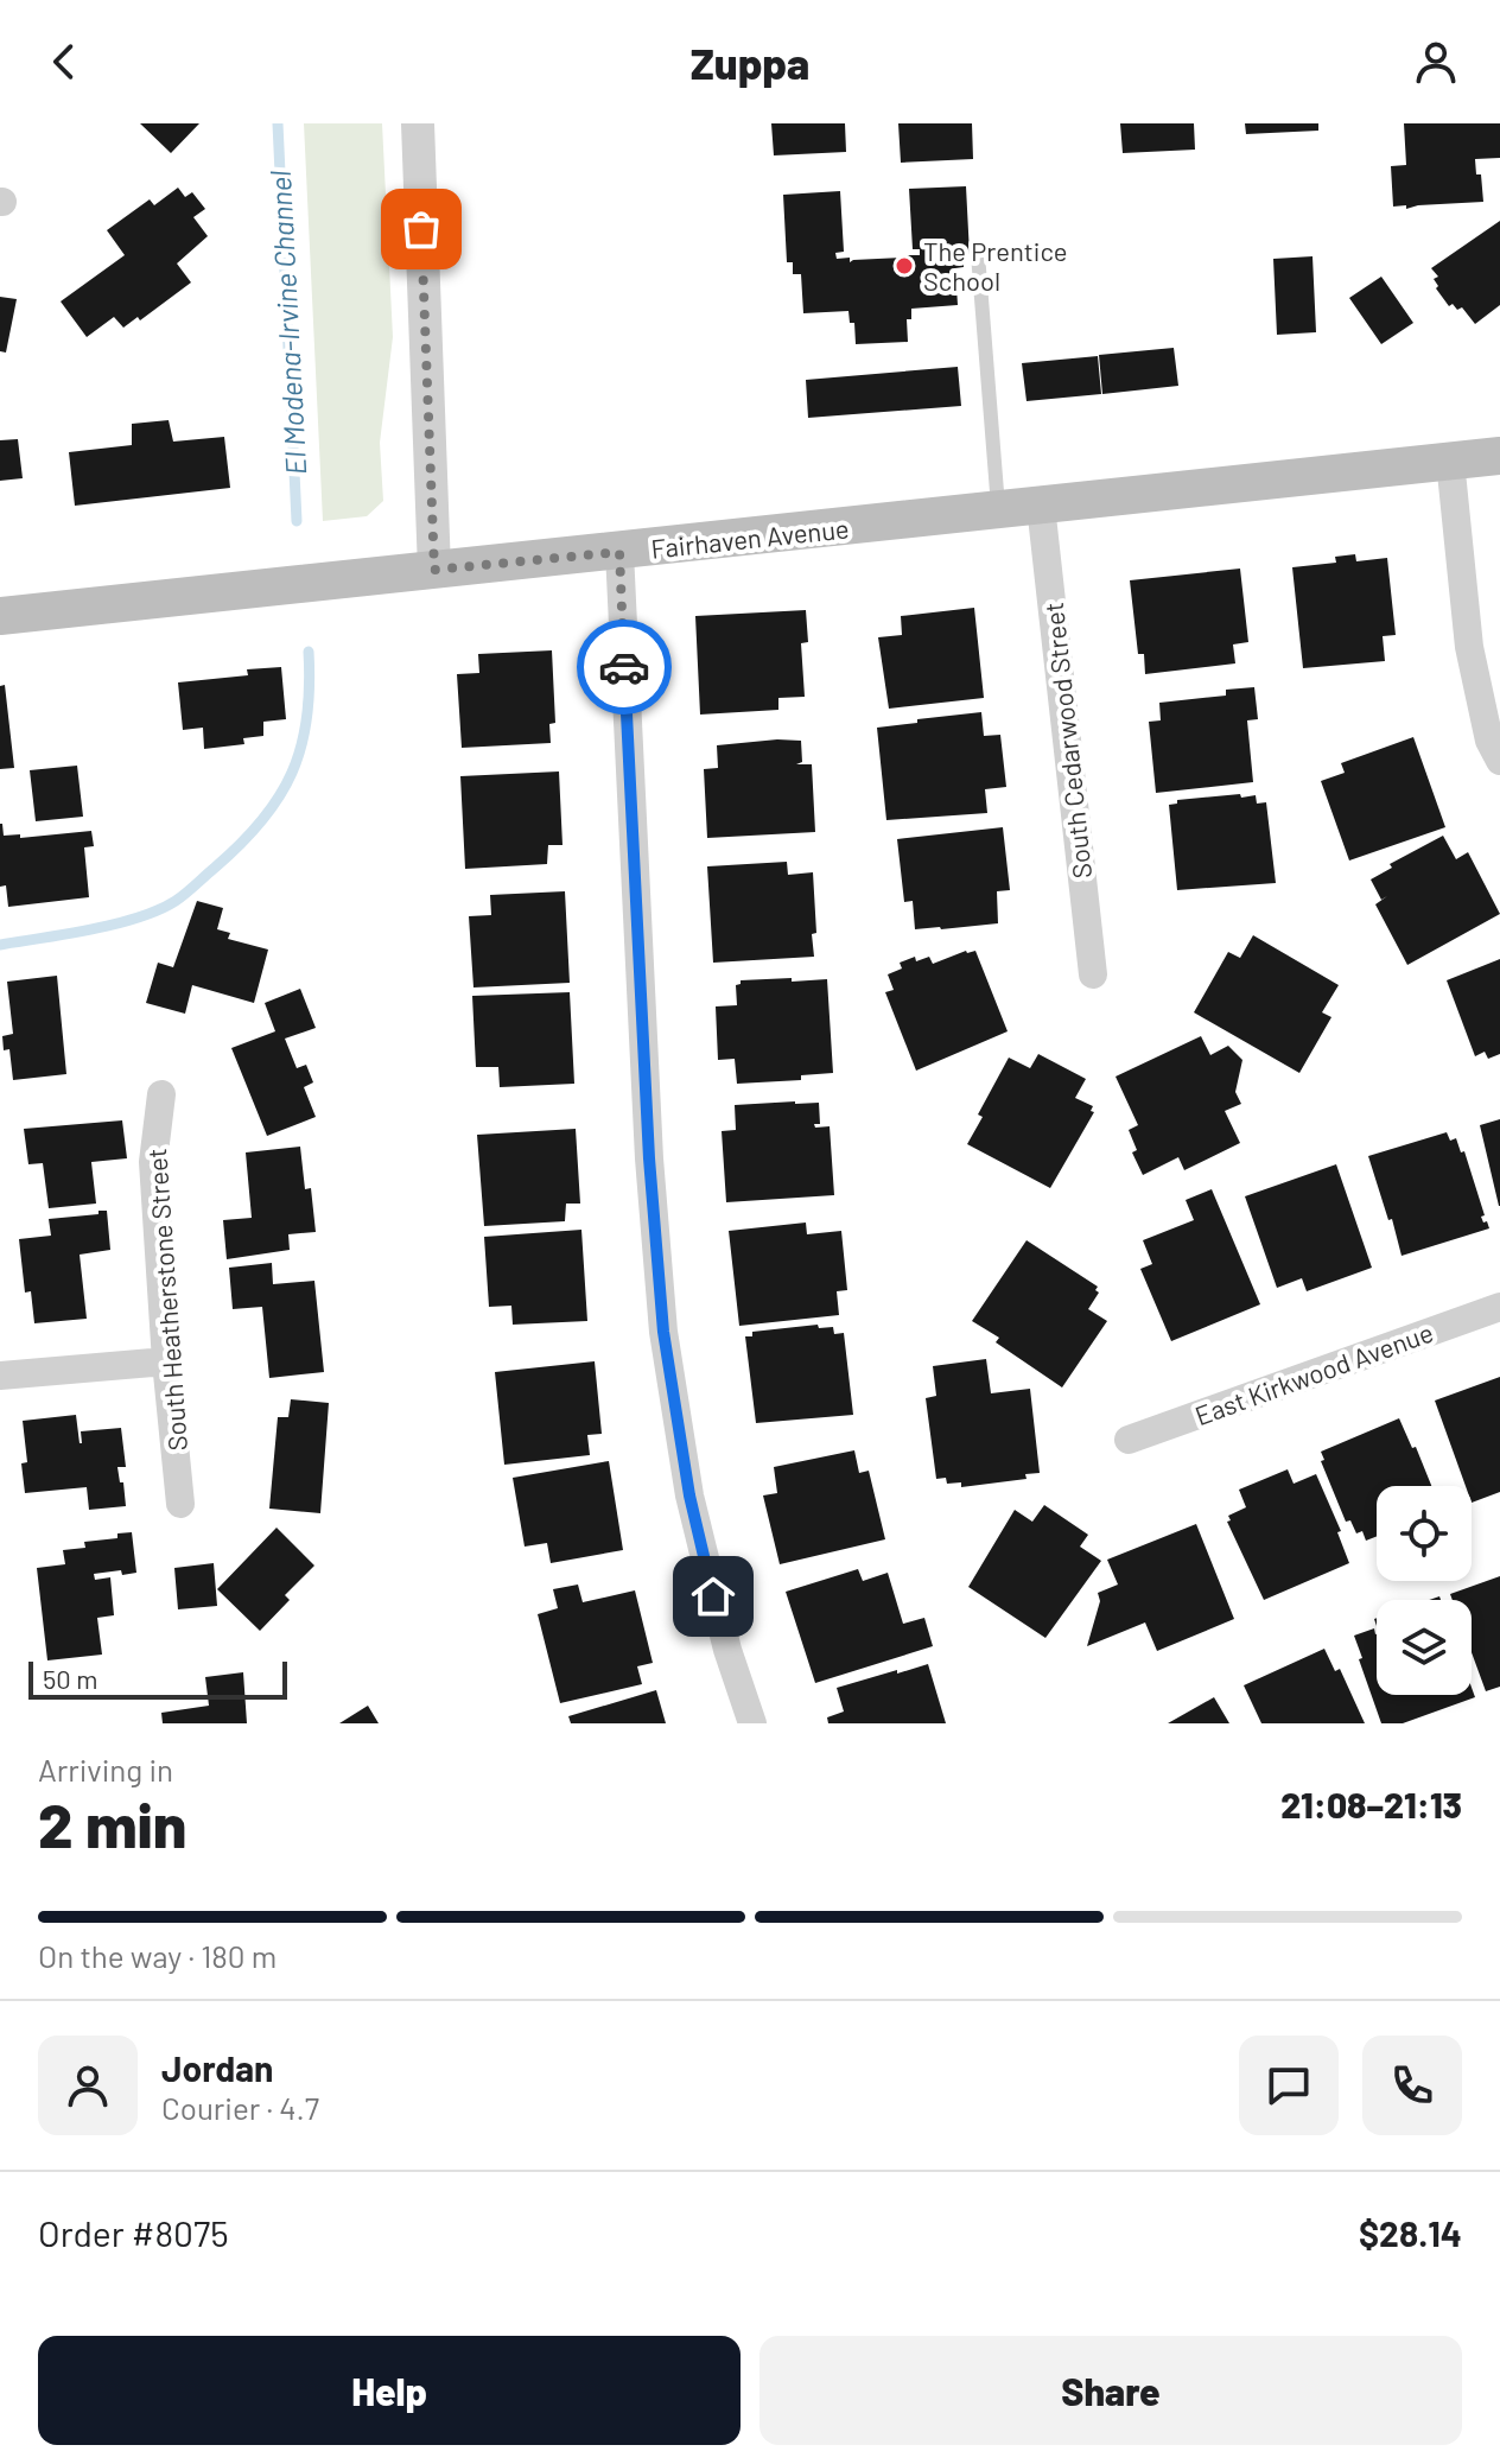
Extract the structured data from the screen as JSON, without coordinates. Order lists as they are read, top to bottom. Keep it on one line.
{"streets":{"main road":["Fairhaven Avenue"],"street":["South Cedarwood Street","South Heatherstone Street","East Kirkwood Avenue"]},"crossings":[["Fairhaven Avenue","South Cedarwood Street"]],"water":["El Modena-Irvine Channel"],"places":["The Prentice School"],"scale_bar":"50 m","page":{"header":"Zuppa","scale":"50 m","heading":["2 min","Arriving in","21:08–21:13"],"panel":["Jordan","Courier · 4.7","Order #8075","$28.14"],"bar":"On the way · 180 m","buttons":["Help","Share"]}}
